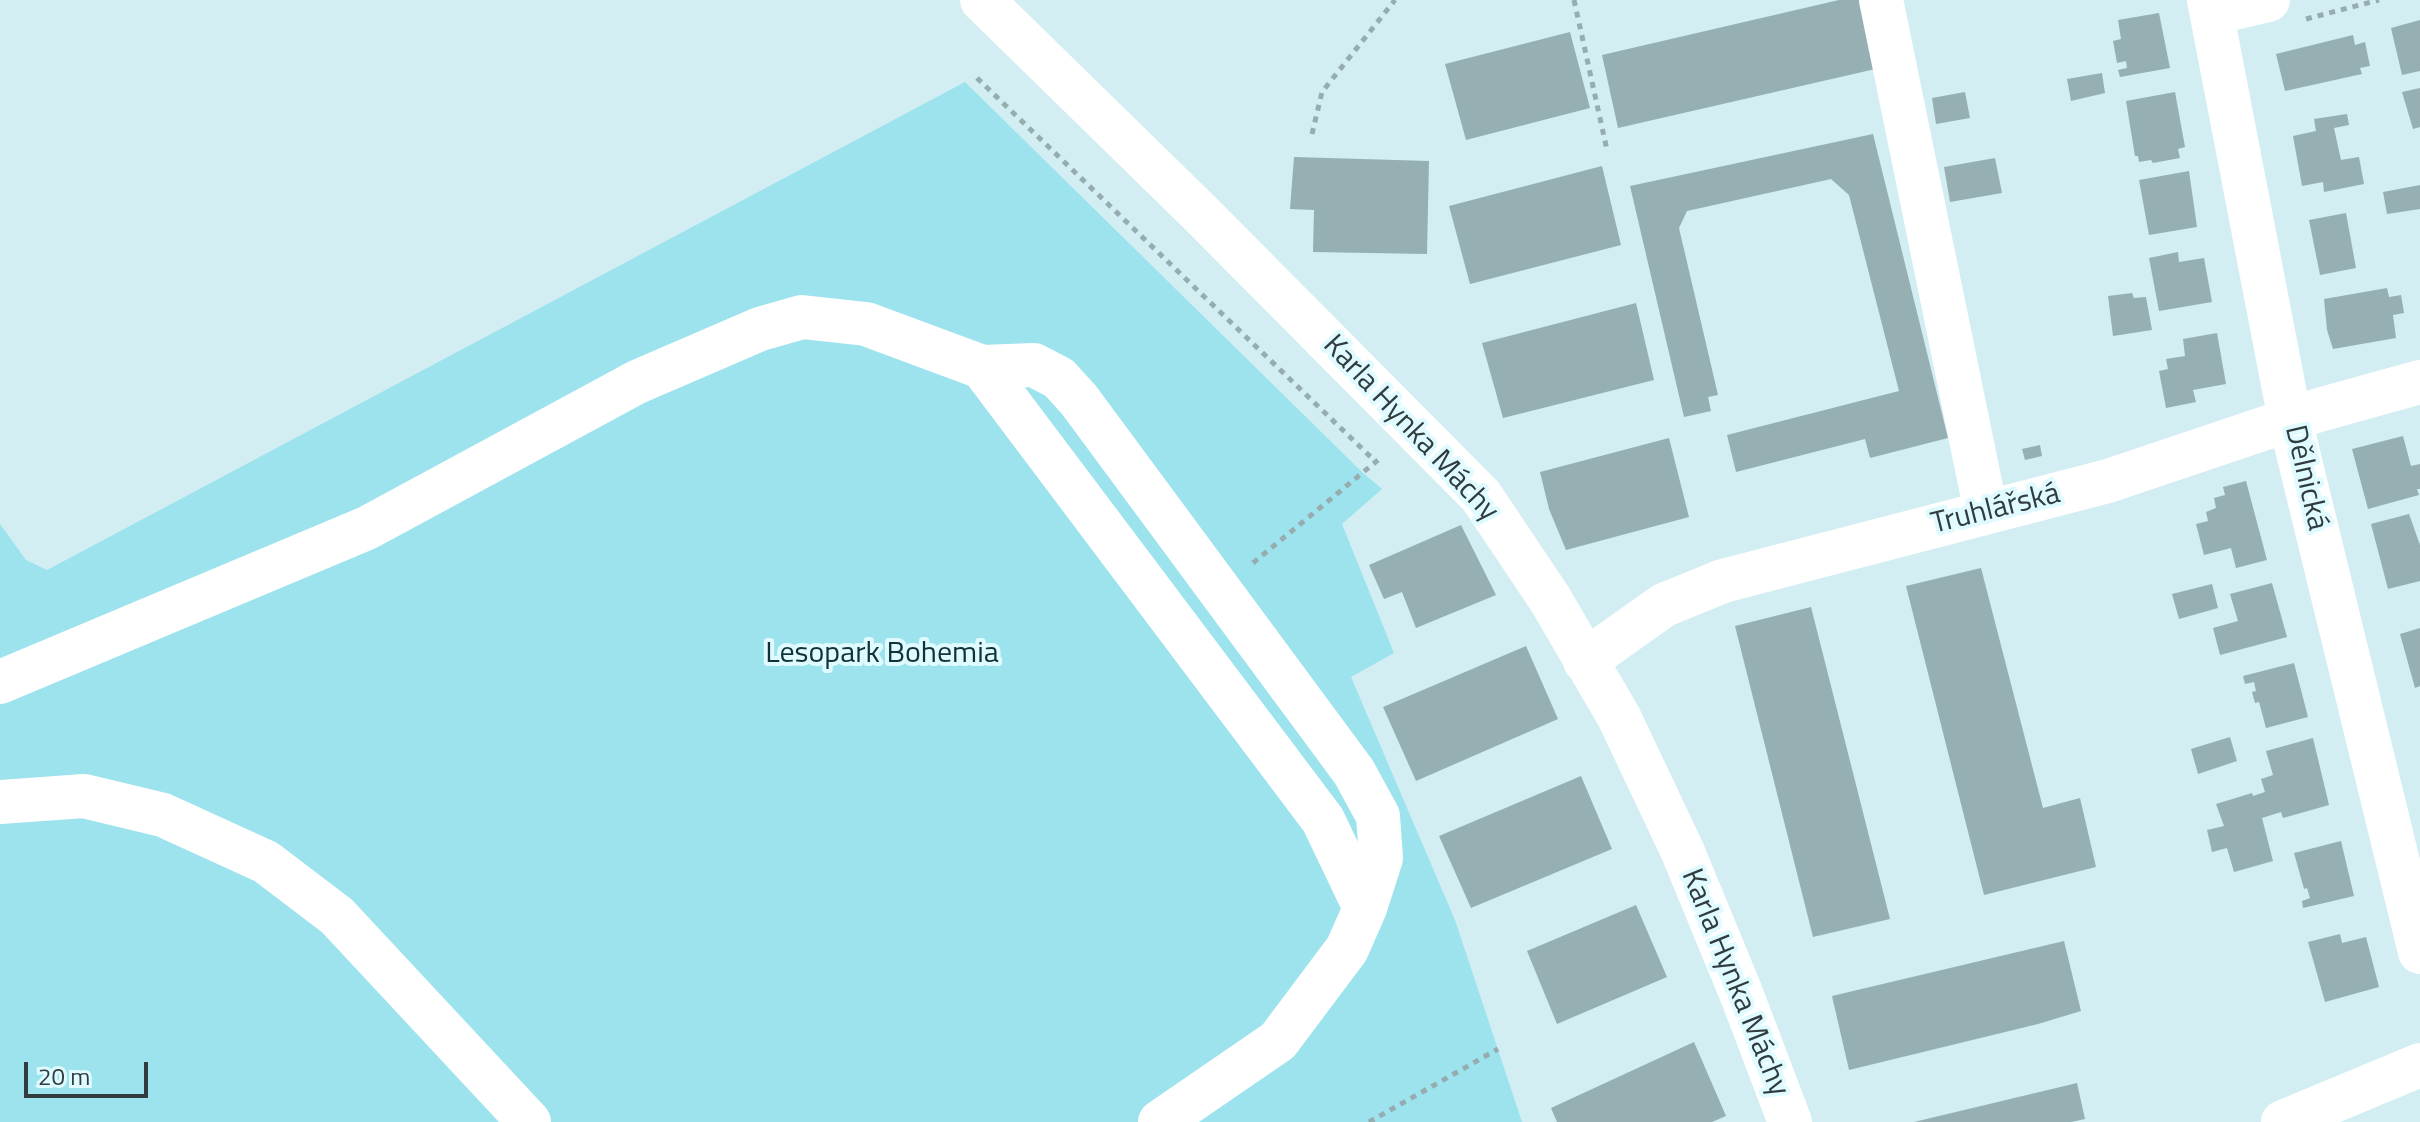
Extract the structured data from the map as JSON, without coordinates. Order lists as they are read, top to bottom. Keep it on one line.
{"streets":{"street":["Karla Hynka Máchy","Dělnická","Truhlářská"]},"crossings":[["Karla Hynka Máchy","Truhlářská"],["Dělnická","Truhlářská"]],"parks":["Lesopark Bohemia"],"scale_bar":"20 m"}
